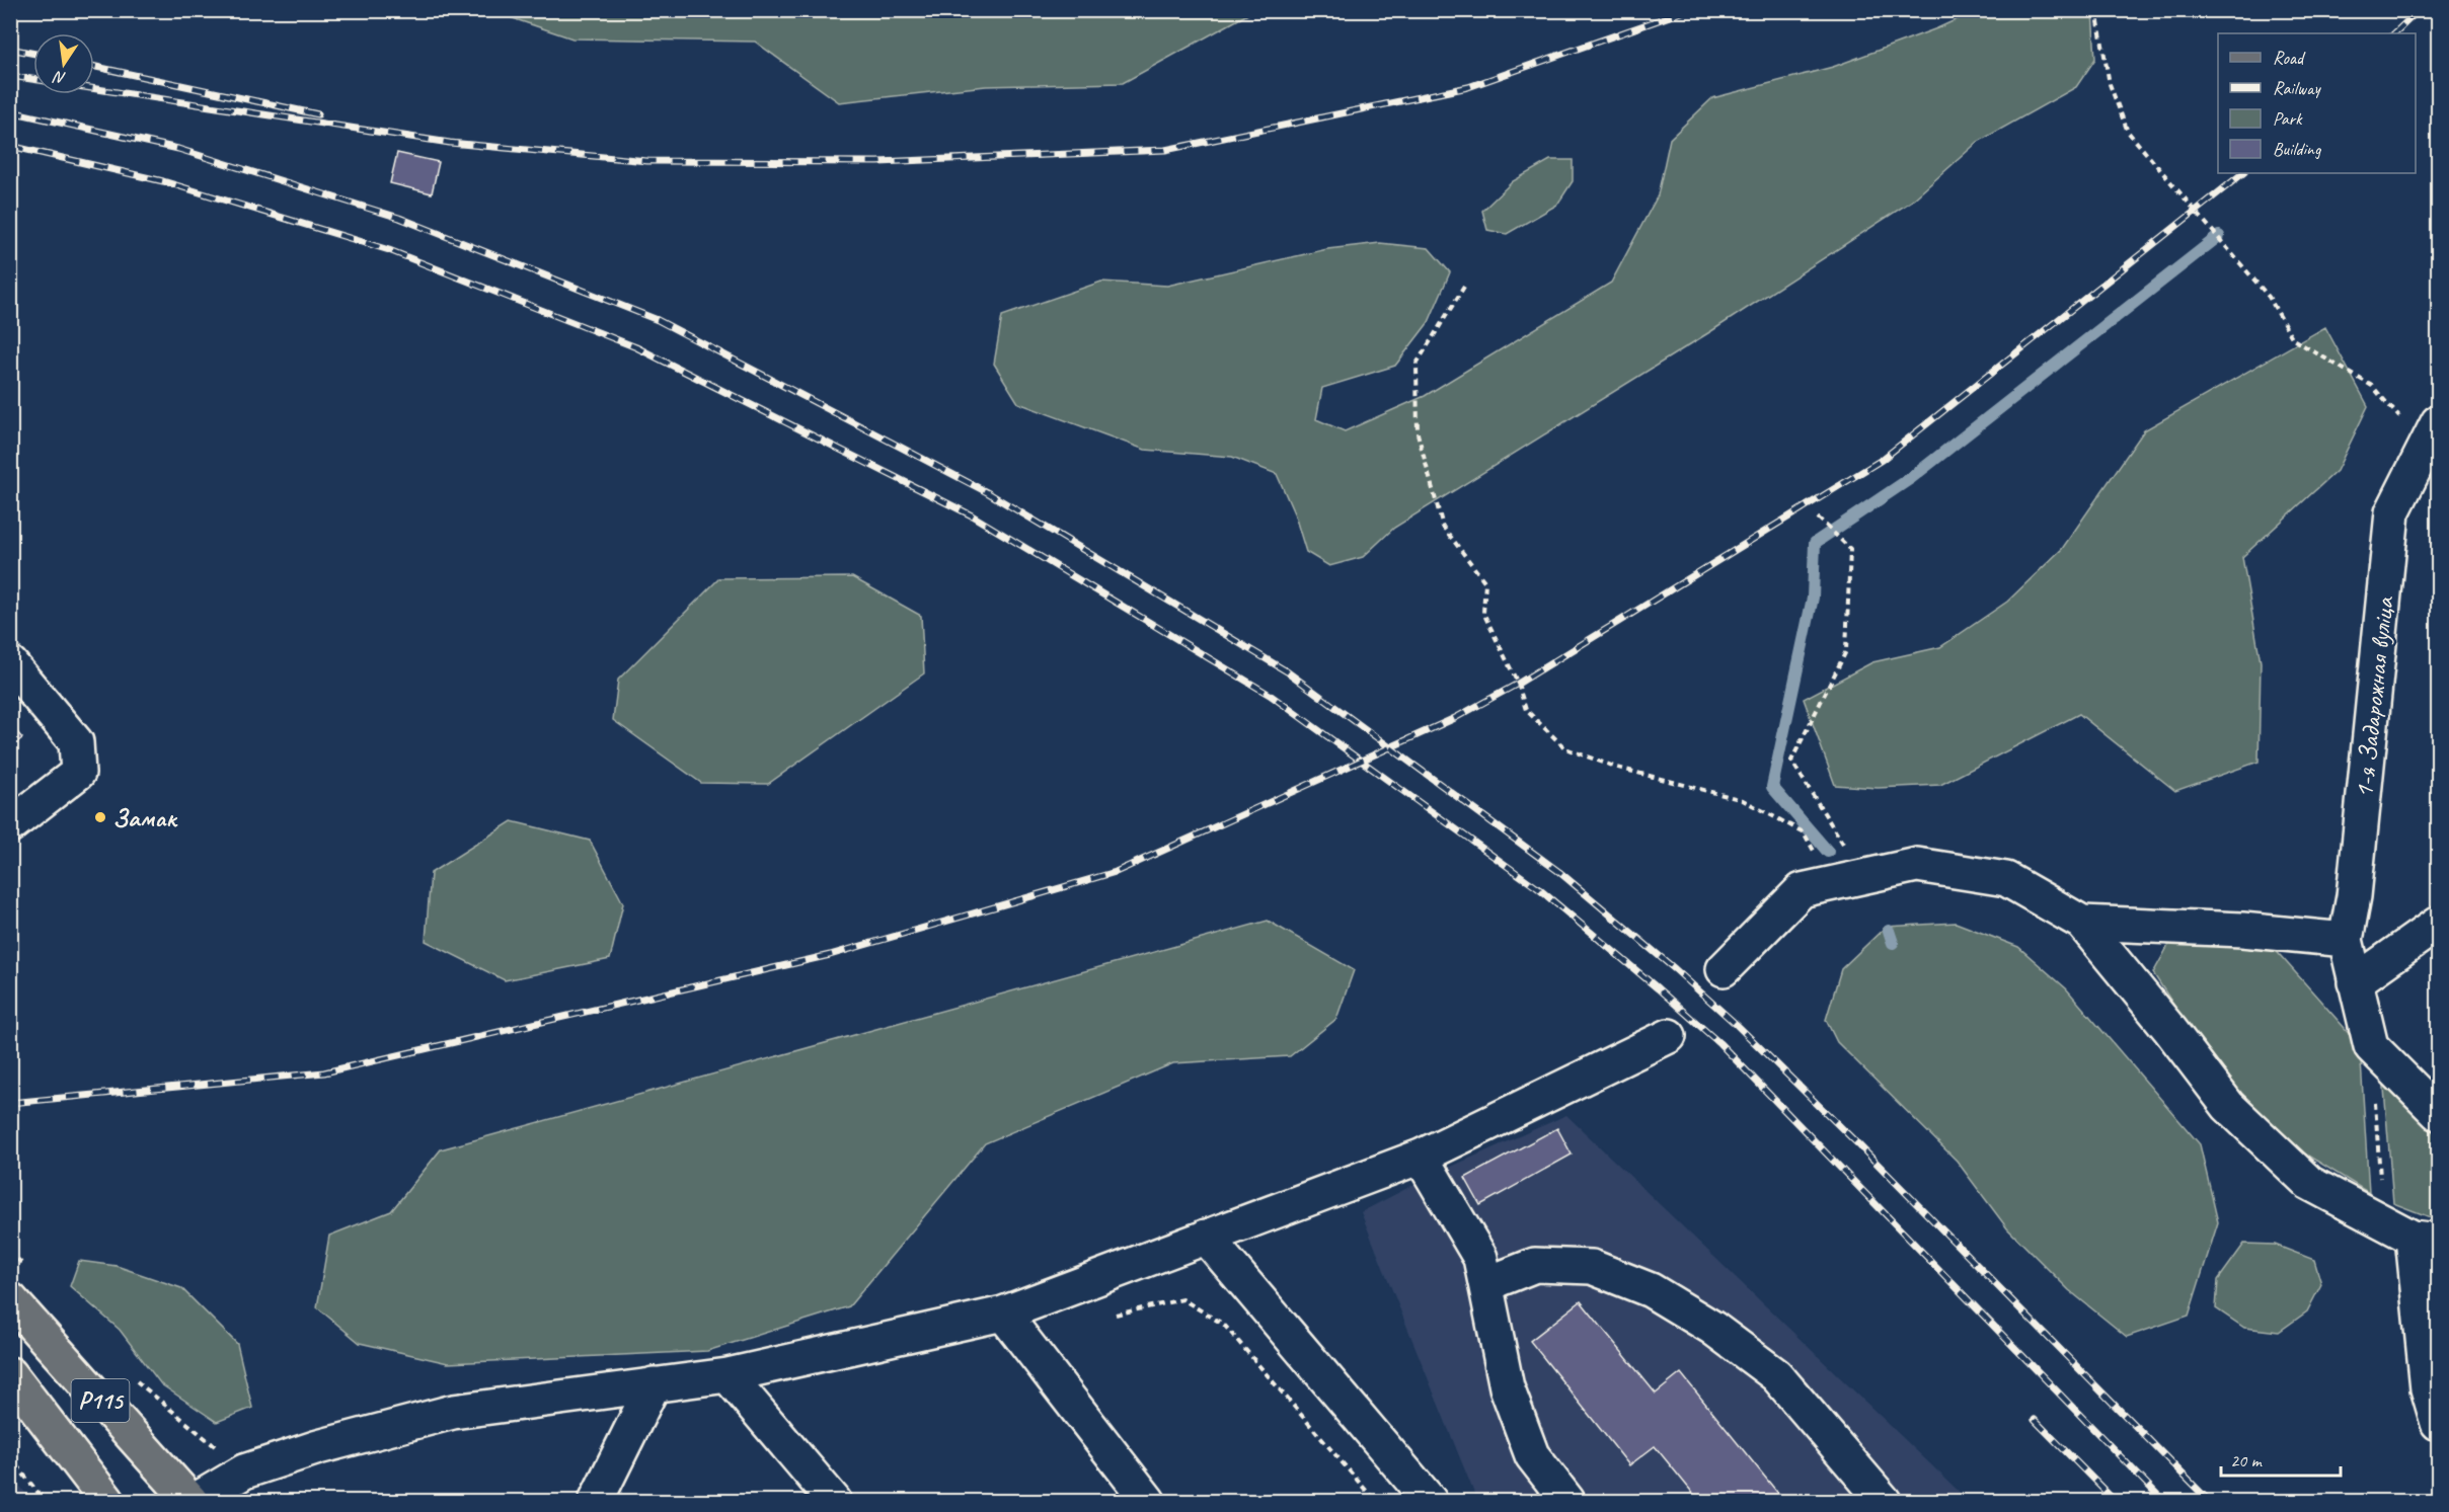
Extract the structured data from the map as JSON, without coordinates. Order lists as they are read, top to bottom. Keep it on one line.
{"streets":{"main road":["Р115"],"street":["1-я Задарожная вуліца"]},"places":["Замак"],"legend":["Road","Railway","Park","Building"],"scale_bar":"20 m","north":"bottom"}
